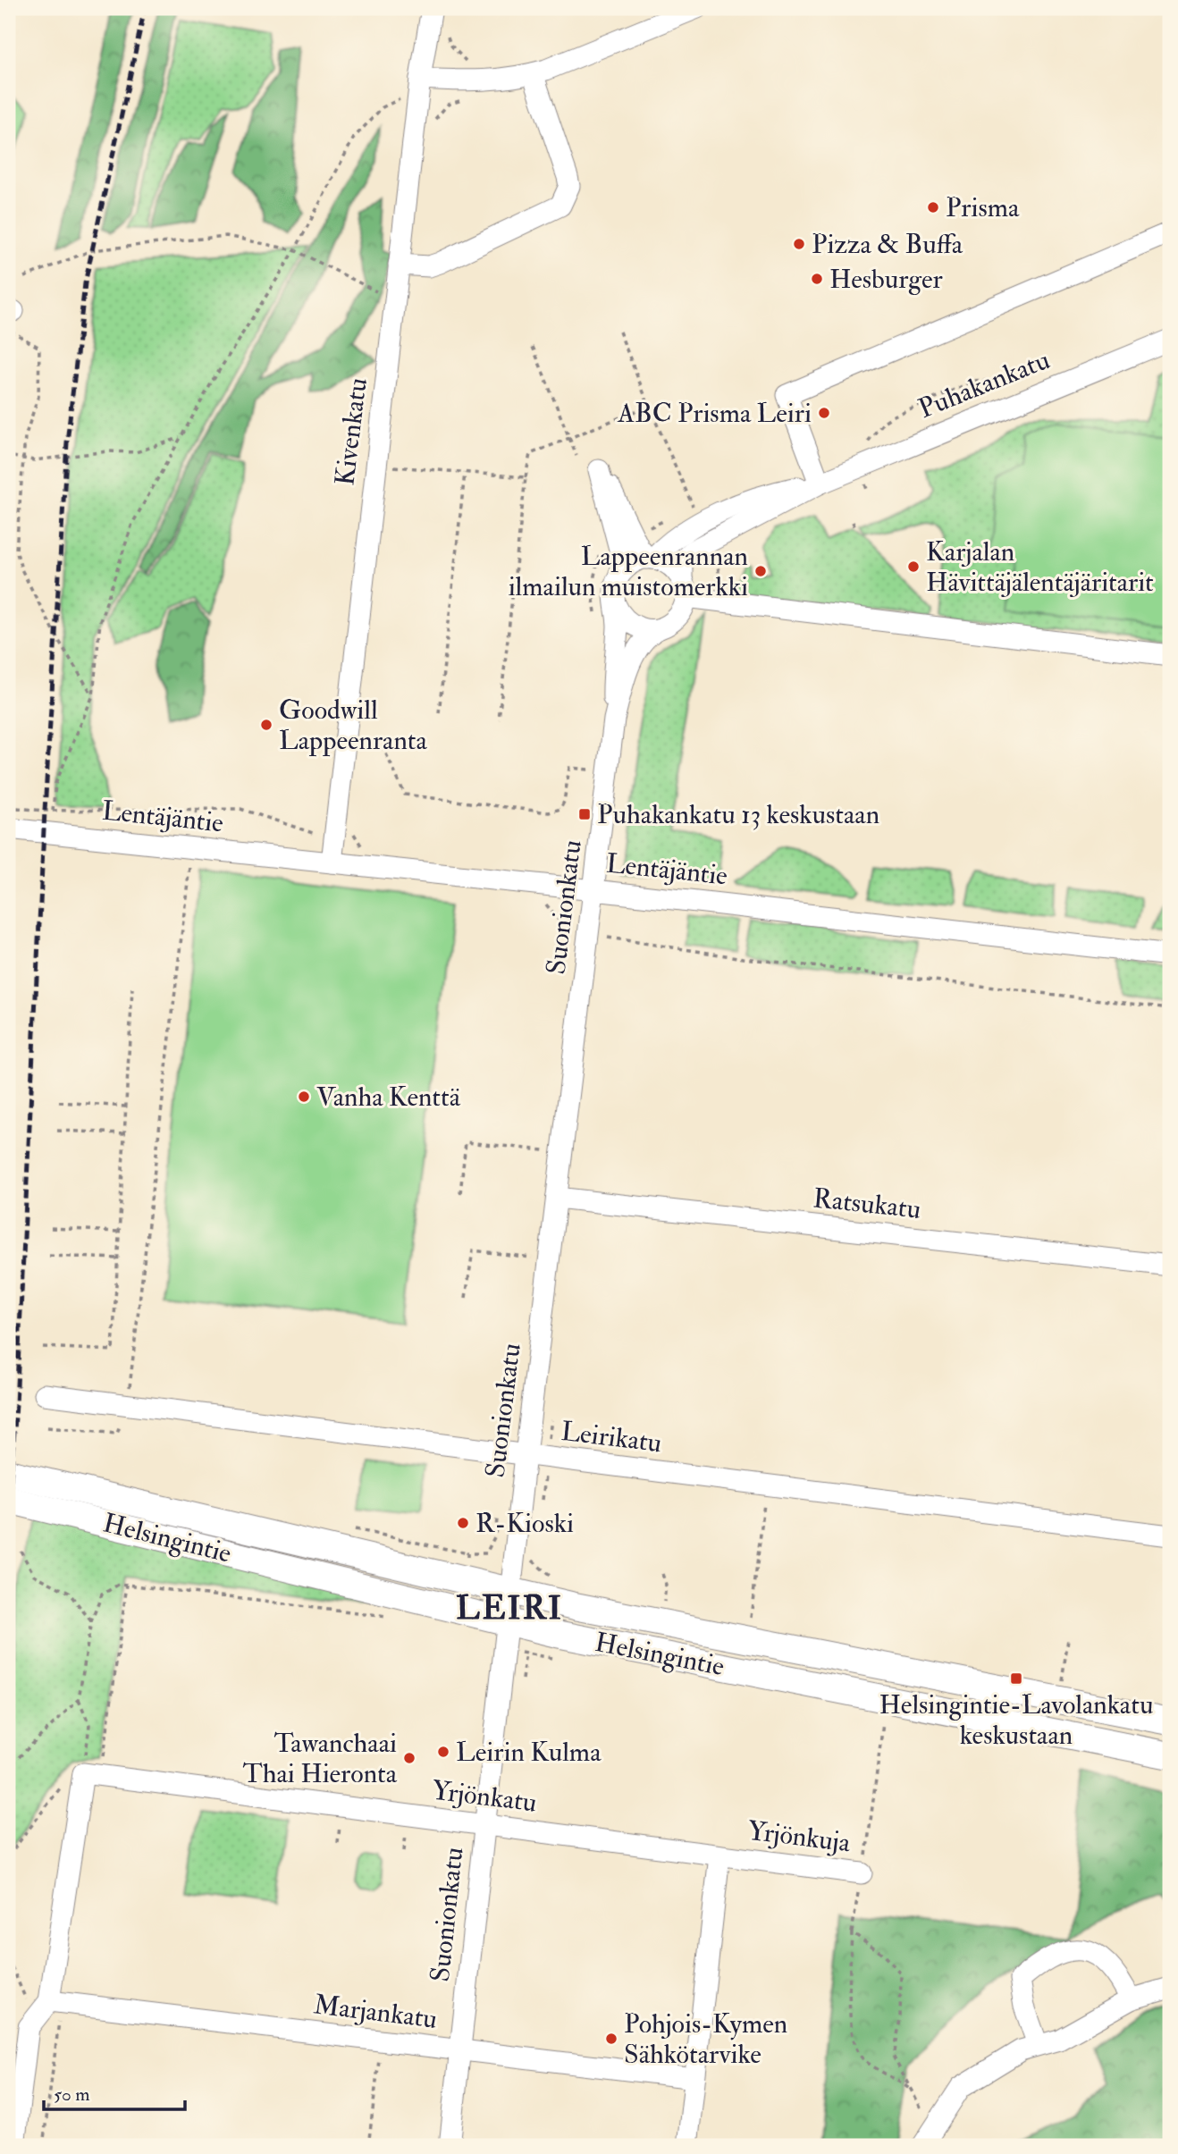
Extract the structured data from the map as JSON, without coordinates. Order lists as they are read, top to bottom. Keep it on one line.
{"streets":{"main road":["Helsingintie"],"street":["Puhakankatu","Kivenkatu","Lentäjäntie","Suonionkatu","Ratsukatu","Leirikatu","Yrjönkatu","Yrjönkuja","Marjankatu"]},"crossings":[["Puhakankatu","Suonionkatu"],["Kivenkatu","Lentäjäntie"],["Lentäjäntie","Suonionkatu"],["Suonionkatu","Ratsukatu"],["Suonionkatu","Leirikatu"],["Suonionkatu","Helsingintie"],["Suonionkatu","Yrjönkatu"],["Suonionkatu","Marjankatu"],["Yrjönkatu","Yrjönkuja"]],"districts":["LEIRI"],"places":{"other":["Prisma","Pizza & Buffa","Hesburger","ABC Prisma Leiri","Karjalan Hävittäjälentäjäritarit","Lappeenrannan ilmailun muistomerkki","Goodwill Lappeenranta","Vanha Kenttä","R-Kioski","Leirin Kulma","Tawanchaai Thai Hieronta","Pohjois-Kymen Sähkötarvike"],"transit":["Puhakankatu 13 keskustaan","Helsingintie-Lavolankatu keskustaan"]},"scale_bar":"50 m"}
